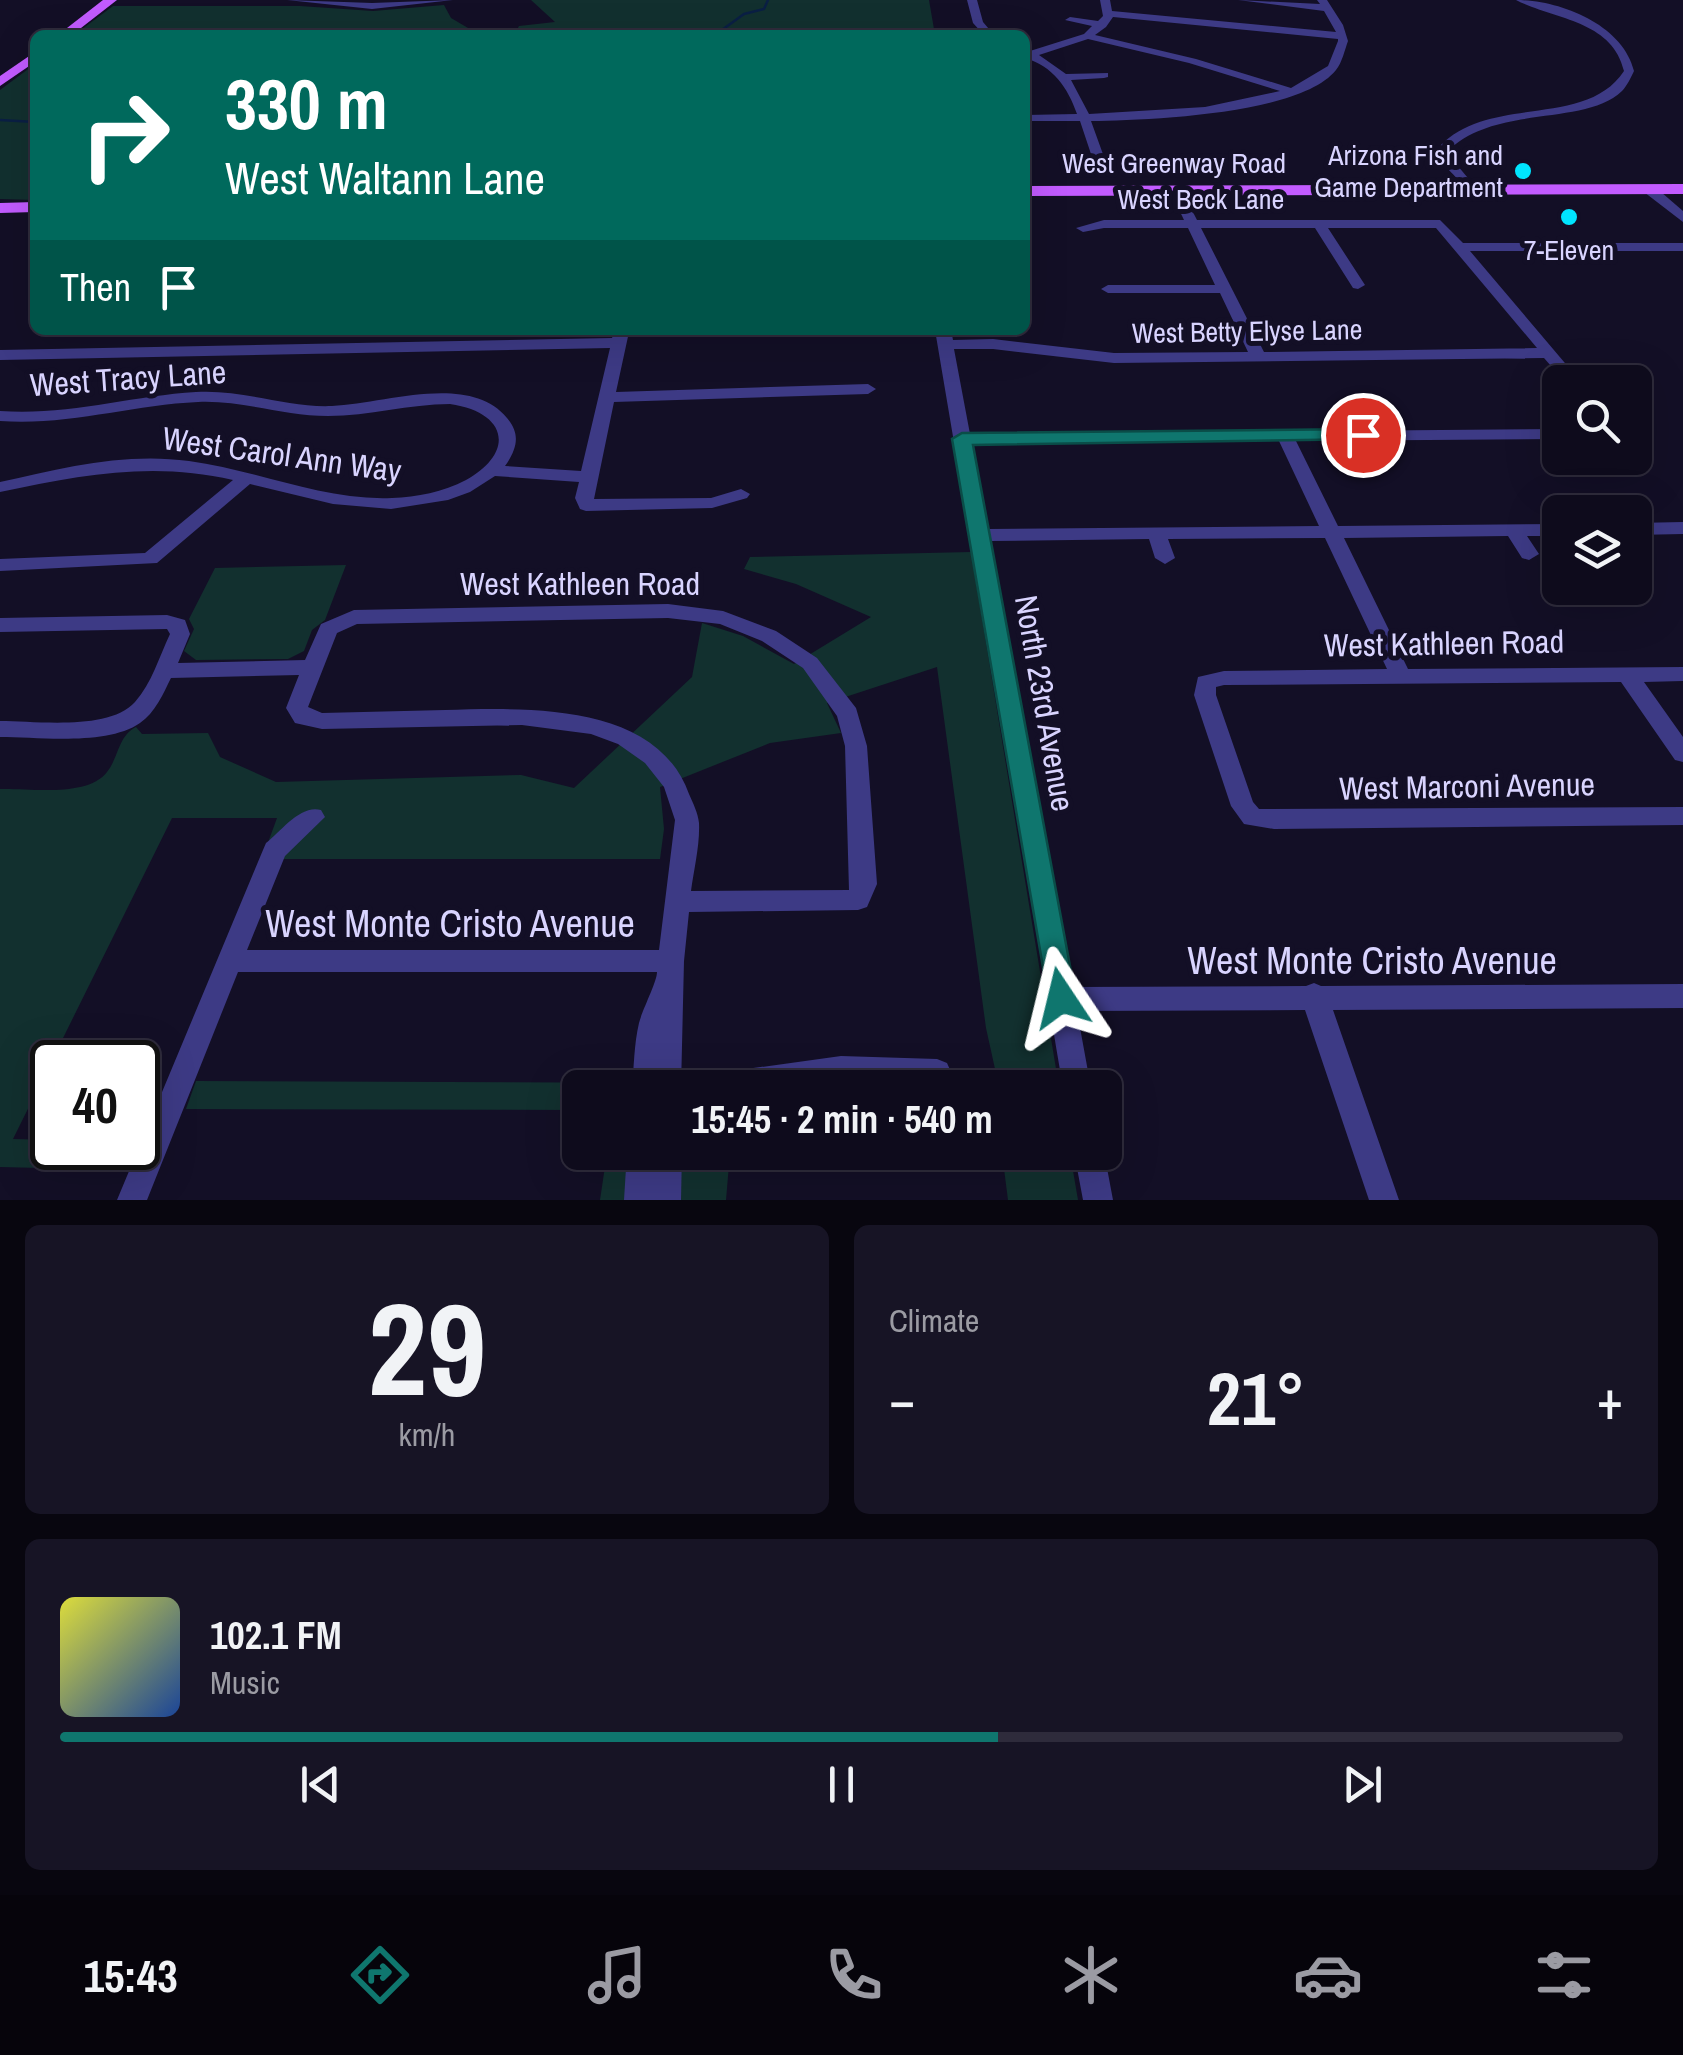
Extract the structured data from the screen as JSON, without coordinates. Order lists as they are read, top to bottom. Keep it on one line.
{"streets":{"main road":["West Greenway Road"],"street":["West Beck Lane","West Betty Elyse Lane","West Tracy Lane","West Carol Ann Way","West Kathleen Road","North 23rd Avenue","West Marconi Avenue","West Monte Cristo Avenue"]},"crossings":[["West Betty Elyse Lane","North 23rd Avenue"],["West Tracy Lane","West Carol Ann Way"],["West Kathleen Road","West Marconi Avenue"],["West Kathleen Road","West Monte Cristo Avenue"],["North 23rd Avenue","West Monte Cristo Avenue"]],"places":["Arizona Fish and Game Department","7-Eleven"],"page":{"turn":["330 m","West Waltann Lane"],"then":"Then","limit":"40","trip":"15:45 · 2 min · 540 m","tile":[["29","km/h"],"Climate"],"heat":["−","21°","+"],"song":["102.1 FM","Music"],"tabs":"15:43"}}
